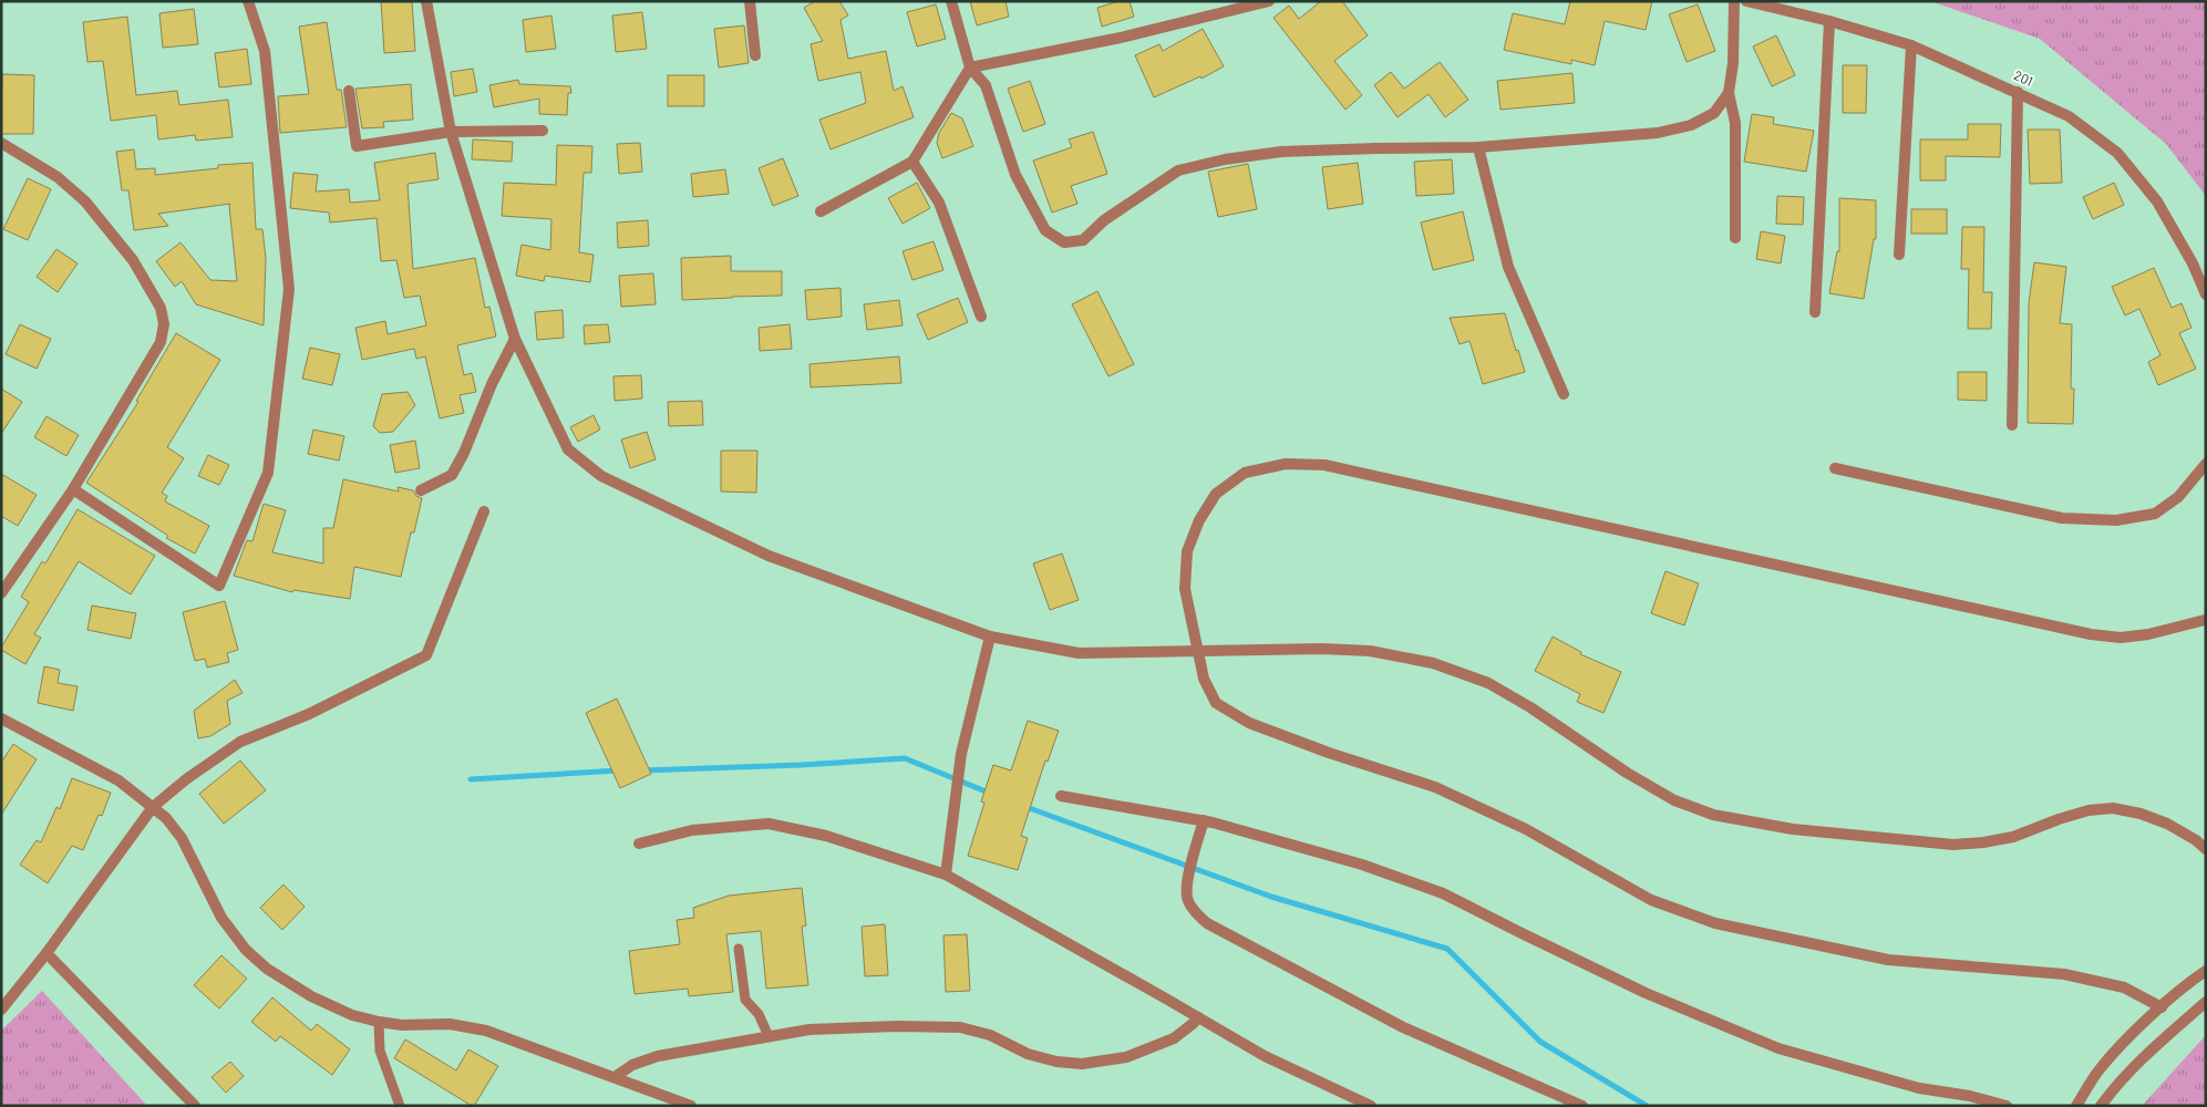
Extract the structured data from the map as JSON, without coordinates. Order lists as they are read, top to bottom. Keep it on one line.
{"streets":{"street":["201"]}}
